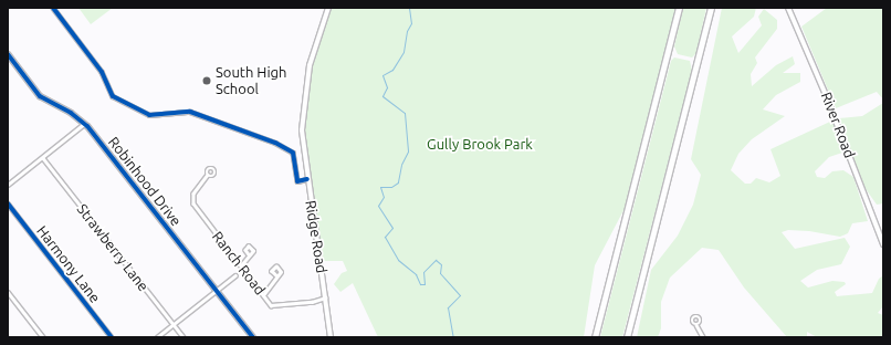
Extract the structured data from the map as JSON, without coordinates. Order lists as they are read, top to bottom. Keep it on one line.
{"streets":{"main road":["River Road","Robinhood Drive","Ridge Road"],"street":["Strawberry Lane","Ranch Road","Harmony Lane"]},"crossings":[["Ridge Road","Ranch Road"]],"parks":["Gully Brook Park"],"places":["South High School"]}
